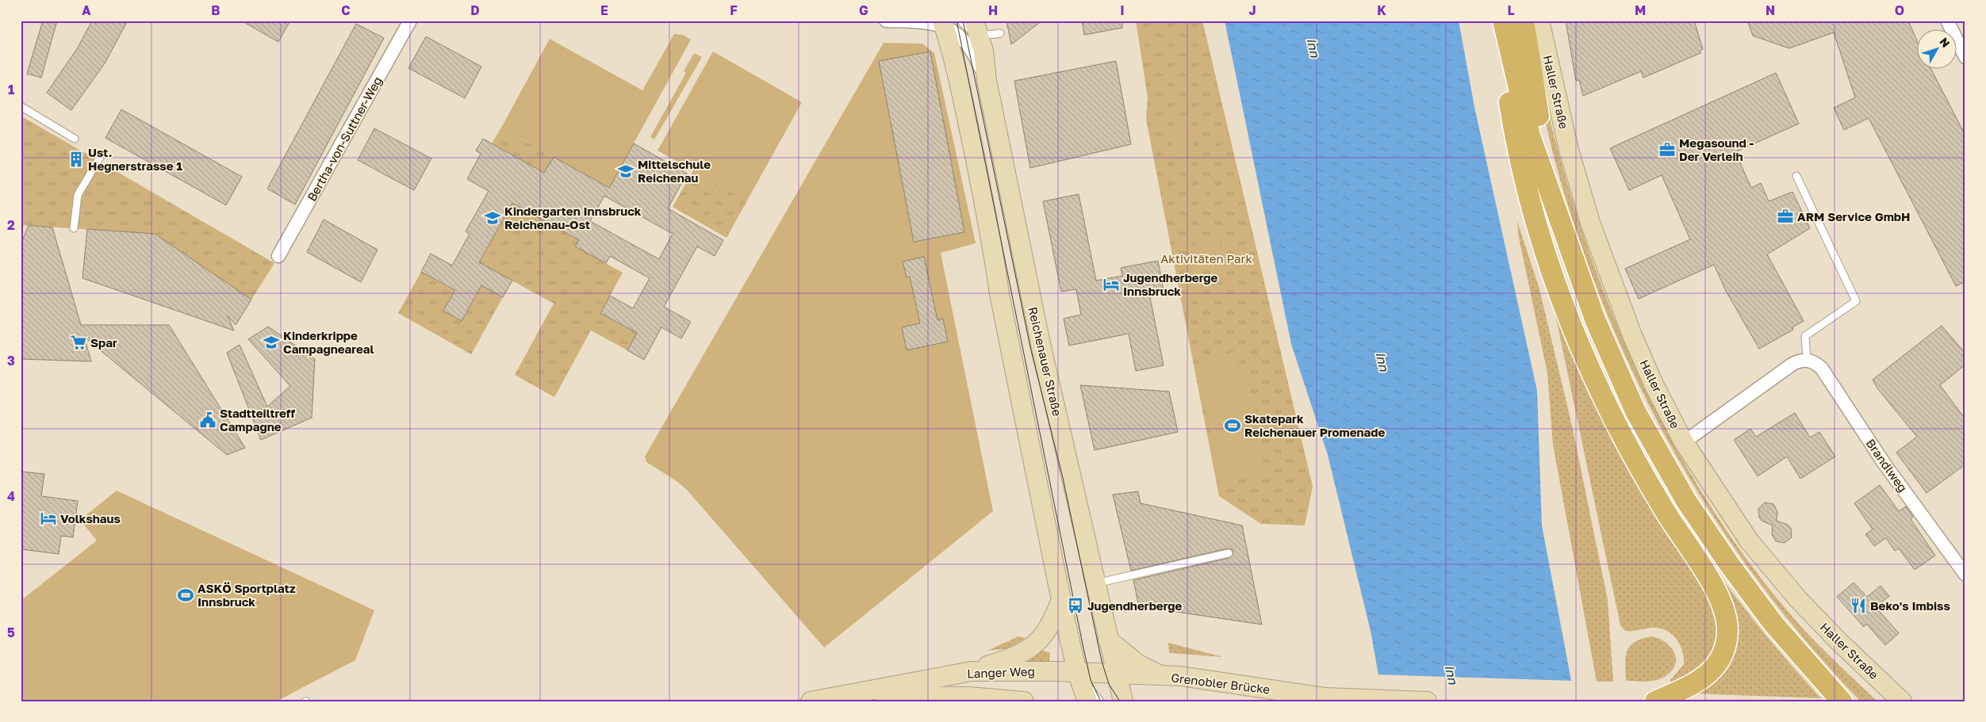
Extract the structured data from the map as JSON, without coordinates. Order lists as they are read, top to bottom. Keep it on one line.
{"streets":{"main road":["Haller Straße","Reichenauer Straße","Langer Weg","Grenobler Brücke"],"street":["Bertha-von-Suttner-Weg","Brandlweg"]},"crossings":[["Reichenauer Straße","Langer Weg"],["Reichenauer Straße","Grenobler Brücke"],["Langer Weg","Grenobler Brücke"]],"water":["Inn"],"parks":["Aktivitäten Park"],"places":{"office":["Megasound - Der Verleih","ARM Service GmbH"],"building":["Ust. Hegnerstrasse 1"],"school or university":["Mittelschule Reichenau","Kindergarten Innsbruck Reichenau-Ost","Kinderkrippe Campagneareal"],"hotel":["Jugendherberge Innsbruck","Volkshaus"],"supermarket":["Spar"],"public building":["Stadtteiltreff Campagne"],"sports":["Skatepark Reichenauer Promenade","ASKÖ Sportplatz Innsbruck"],"bus stop":["Jugendherberge"],"restaurant":["Beko's Imbiss"]},"north":"top right","grid":{"columns":["A","B","C","D","E","F","G","H","I","J","K","L","M","N","O"],"rows":["1","2","3","4","5"]}}
